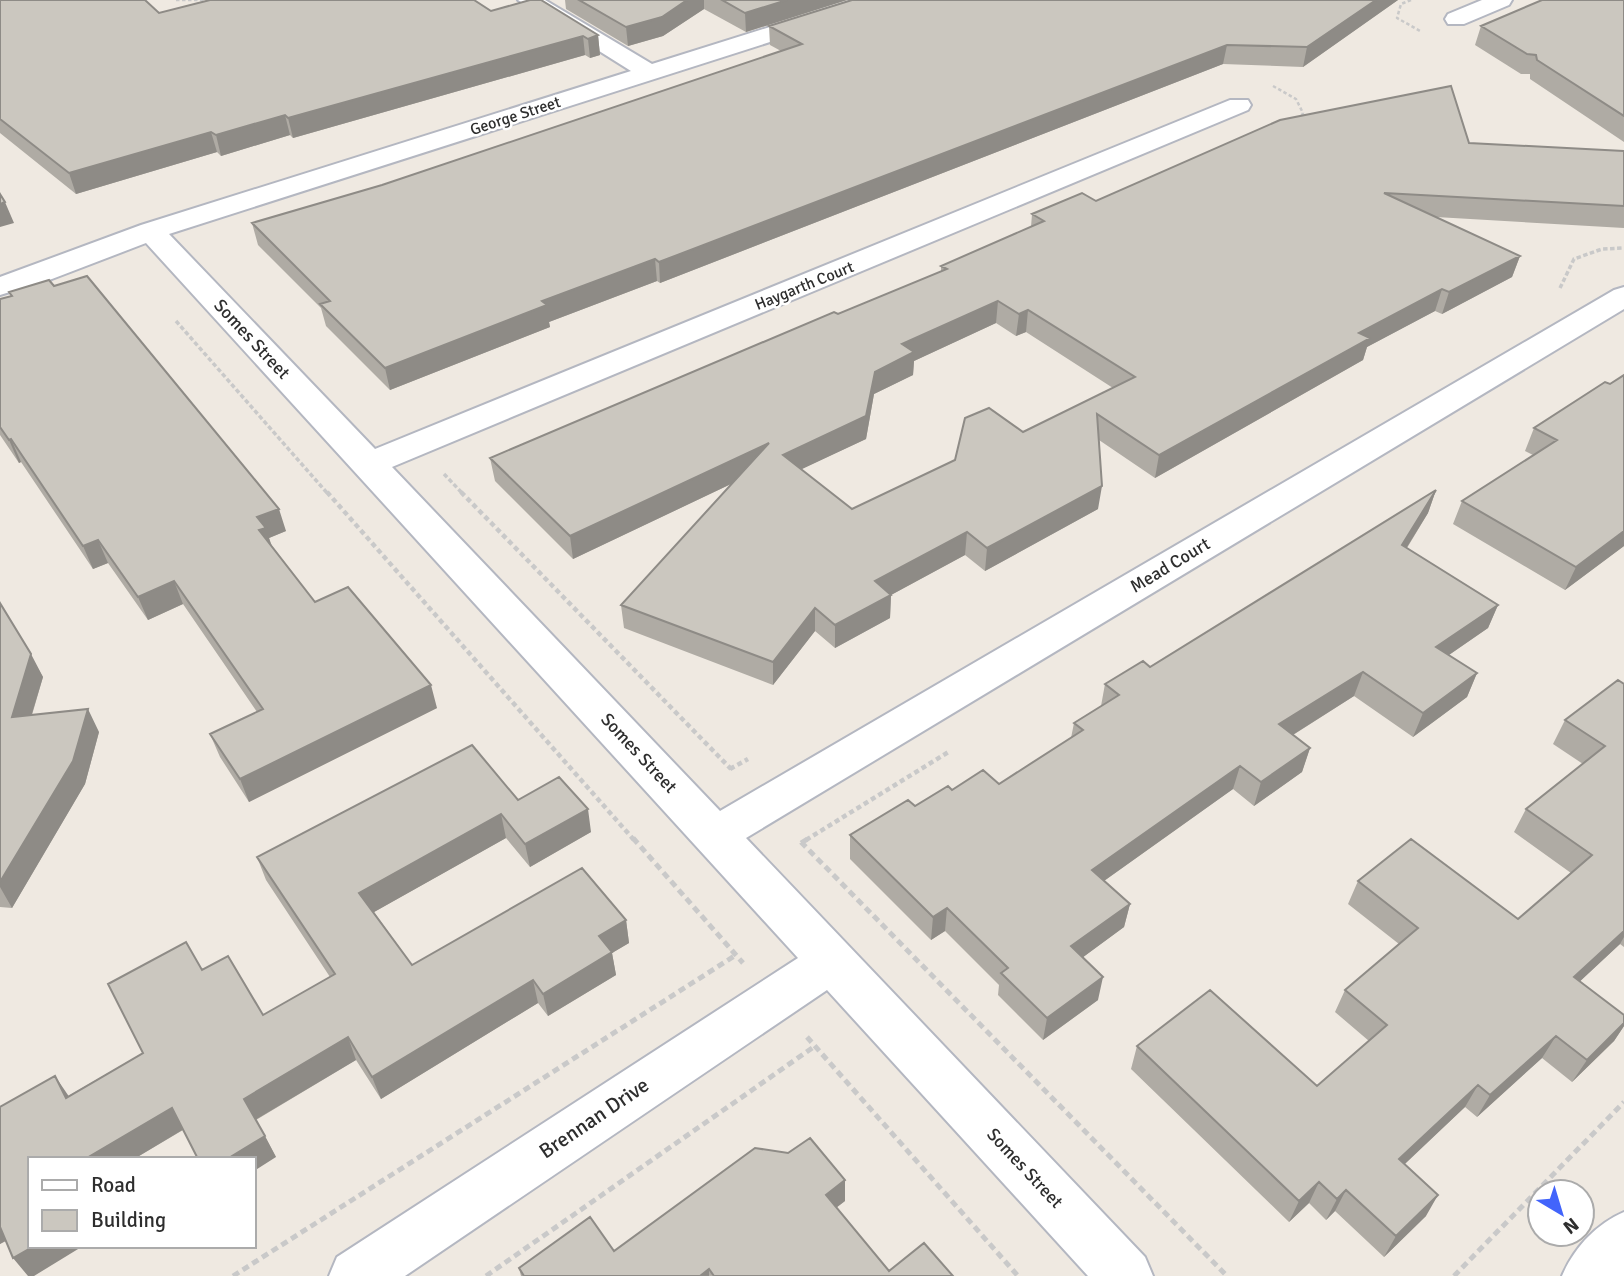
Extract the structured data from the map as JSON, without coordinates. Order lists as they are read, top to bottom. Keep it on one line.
{"streets":{"street":["George Street","Haygarth Court","Somes Street","Mead Court","Brennan Drive"]},"crossings":[["George Street","Somes Street"],["Haygarth Court","Somes Street"],["Somes Street","Mead Court"],["Somes Street","Brennan Drive"]],"legend":["Road","Building"],"north":"bottom right"}
